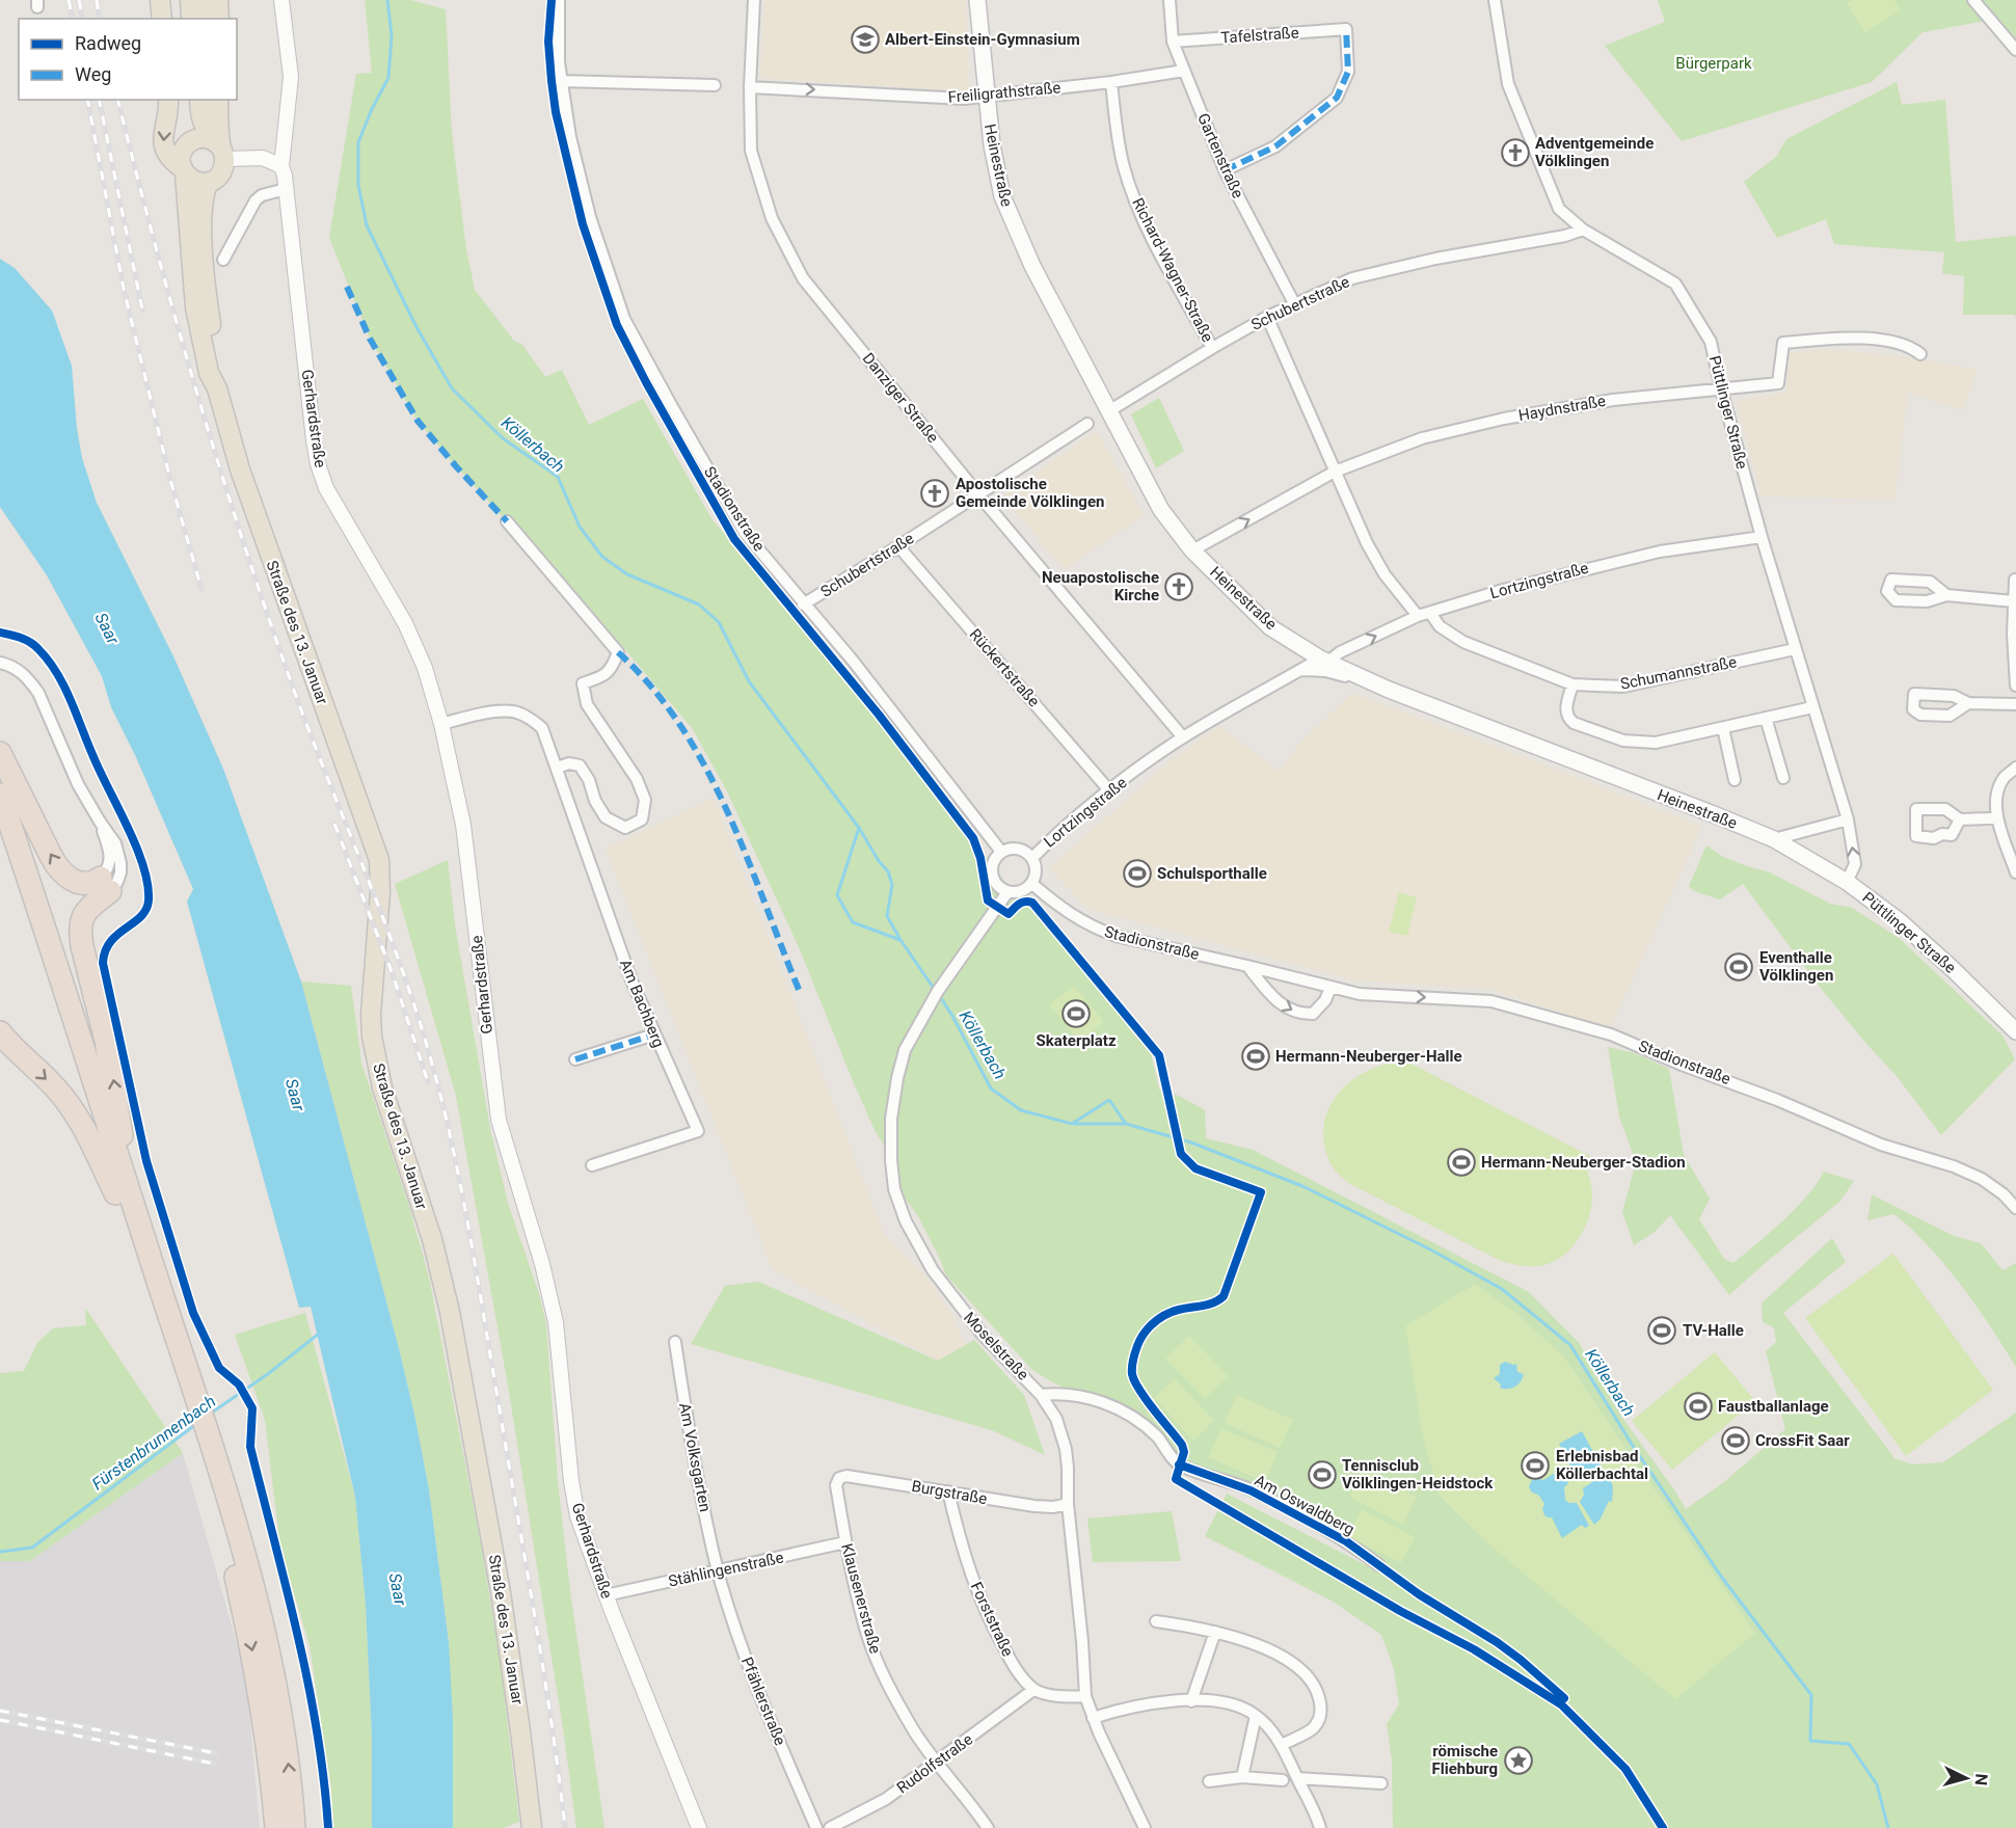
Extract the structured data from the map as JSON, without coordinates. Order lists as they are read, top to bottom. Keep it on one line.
{"streets":{"main road":["Heinestraße","Püttlinger Straße","Straße des 13. Januar"],"street":["Tafelstraße","Freiligrathstraße","Gartenstraße","Richard-Wagner-Straße","Schubertstraße","Danziger Straße","Haydnstraße","Gerhardstraße","Stadionstraße","Lortzingstraße","Rückertstraße","Schumannstraße","Am Bachberg","Moselstraße","Am Volksgarten","Burgstraße","Am Oswaldberg","Stählingenstraße","Klausenerstraße","Forststraße","Pfählerstraße","Rudolfstraße"]},"crossings":[["Tafelstraße","Gartenstraße"],["Freiligrathstraße","Gartenstraße"],["Freiligrathstraße","Heinestraße"],["Freiligrathstraße","Richard-Wagner-Straße"],["Freiligrathstraße","Danziger Straße"],["Gartenstraße","Schubertstraße"],["Heinestraße","Schubertstraße"],["Heinestraße","Haydnstraße"],["Heinestraße","Püttlinger Straße"],["Heinestraße","Lortzingstraße"],["Richard-Wagner-Straße","Schubertstraße"],["Schubertstraße","Danziger Straße"],["Schubertstraße","Püttlinger Straße"],["Schubertstraße","Stadionstraße"],["Schubertstraße","Rückertstraße"],["Danziger Straße","Lortzingstraße"],["Haydnstraße","Püttlinger Straße"],["Püttlinger Straße","Lortzingstraße"],["Püttlinger Straße","Schumannstraße"],["Gerhardstraße","Am Bachberg"],["Gerhardstraße","Stählingenstraße"],["Stadionstraße","Lortzingstraße"],["Stadionstraße","Moselstraße"],["Lortzingstraße","Rückertstraße"],["Lortzingstraße","Schumannstraße"],["Lortzingstraße","Moselstraße"],["Moselstraße","Burgstraße"],["Moselstraße","Am Oswaldberg"],["Am Volksgarten","Stählingenstraße"],["Am Volksgarten","Pfählerstraße"],["Burgstraße","Klausenerstraße"],["Burgstraße","Forststraße"],["Stählingenstraße","Klausenerstraße"],["Stählingenstraße","Pfählerstraße"],["Klausenerstraße","Rudolfstraße"],["Forststraße","Rudolfstraße"]],"one_way":["Freiligrathstraße","Stadionstraße"],"water":["Köllerbach","Saar","Fürstenbrunnenbach"],"parks":["Bürgerpark"],"places":{"school or university":["Albert-Einstein-Gymnasium"],"church":["Adventgemeinde Völklingen","Apostolische Gemeinde Völklingen","Neuapostolische Kirche"],"sports":["Schulsporthalle","Eventhalle Völklingen","Skaterplatz","Hermann-Neuberger-Halle","Hermann-Neuberger-Stadion","TV-Halle","Faustballanlage","CrossFit Saar","Erlebnisbad Köllerbachtal","Tennisclub Völklingen-Heidstock"],"place":["römische Fliehburg"]},"legend":["Radweg","Weg"],"north":"right"}
